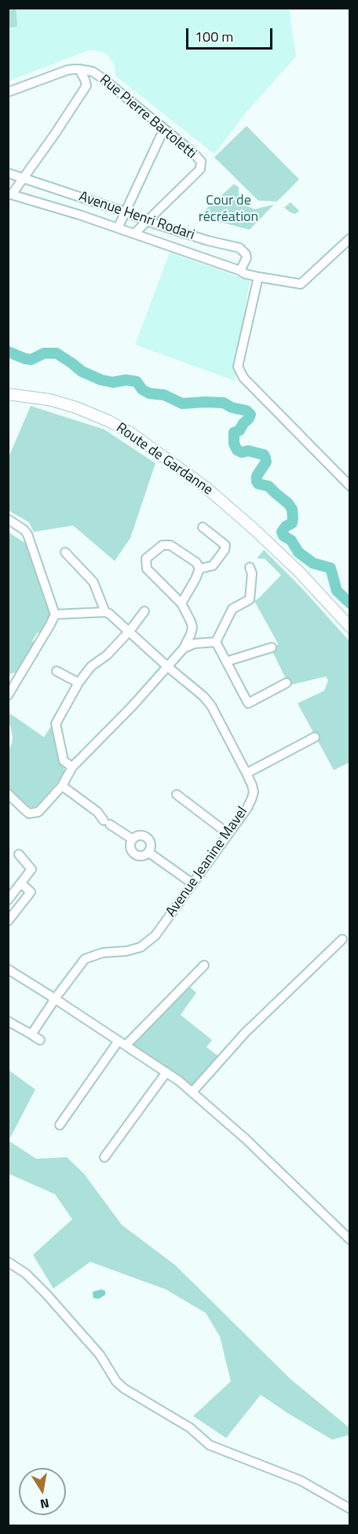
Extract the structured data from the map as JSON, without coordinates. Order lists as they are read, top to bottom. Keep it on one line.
{"streets":{"main road":["Route de Gardanne"],"street":["Rue Pierre Bartoletti","Avenue Henri Rodari","Avenue Jeanine Mavel"]},"crossings":[["Rue Pierre Bartoletti","Avenue Henri Rodari"]],"parks":["Cour de récréation"],"scale_bar":"100 m","north":"bottom"}
